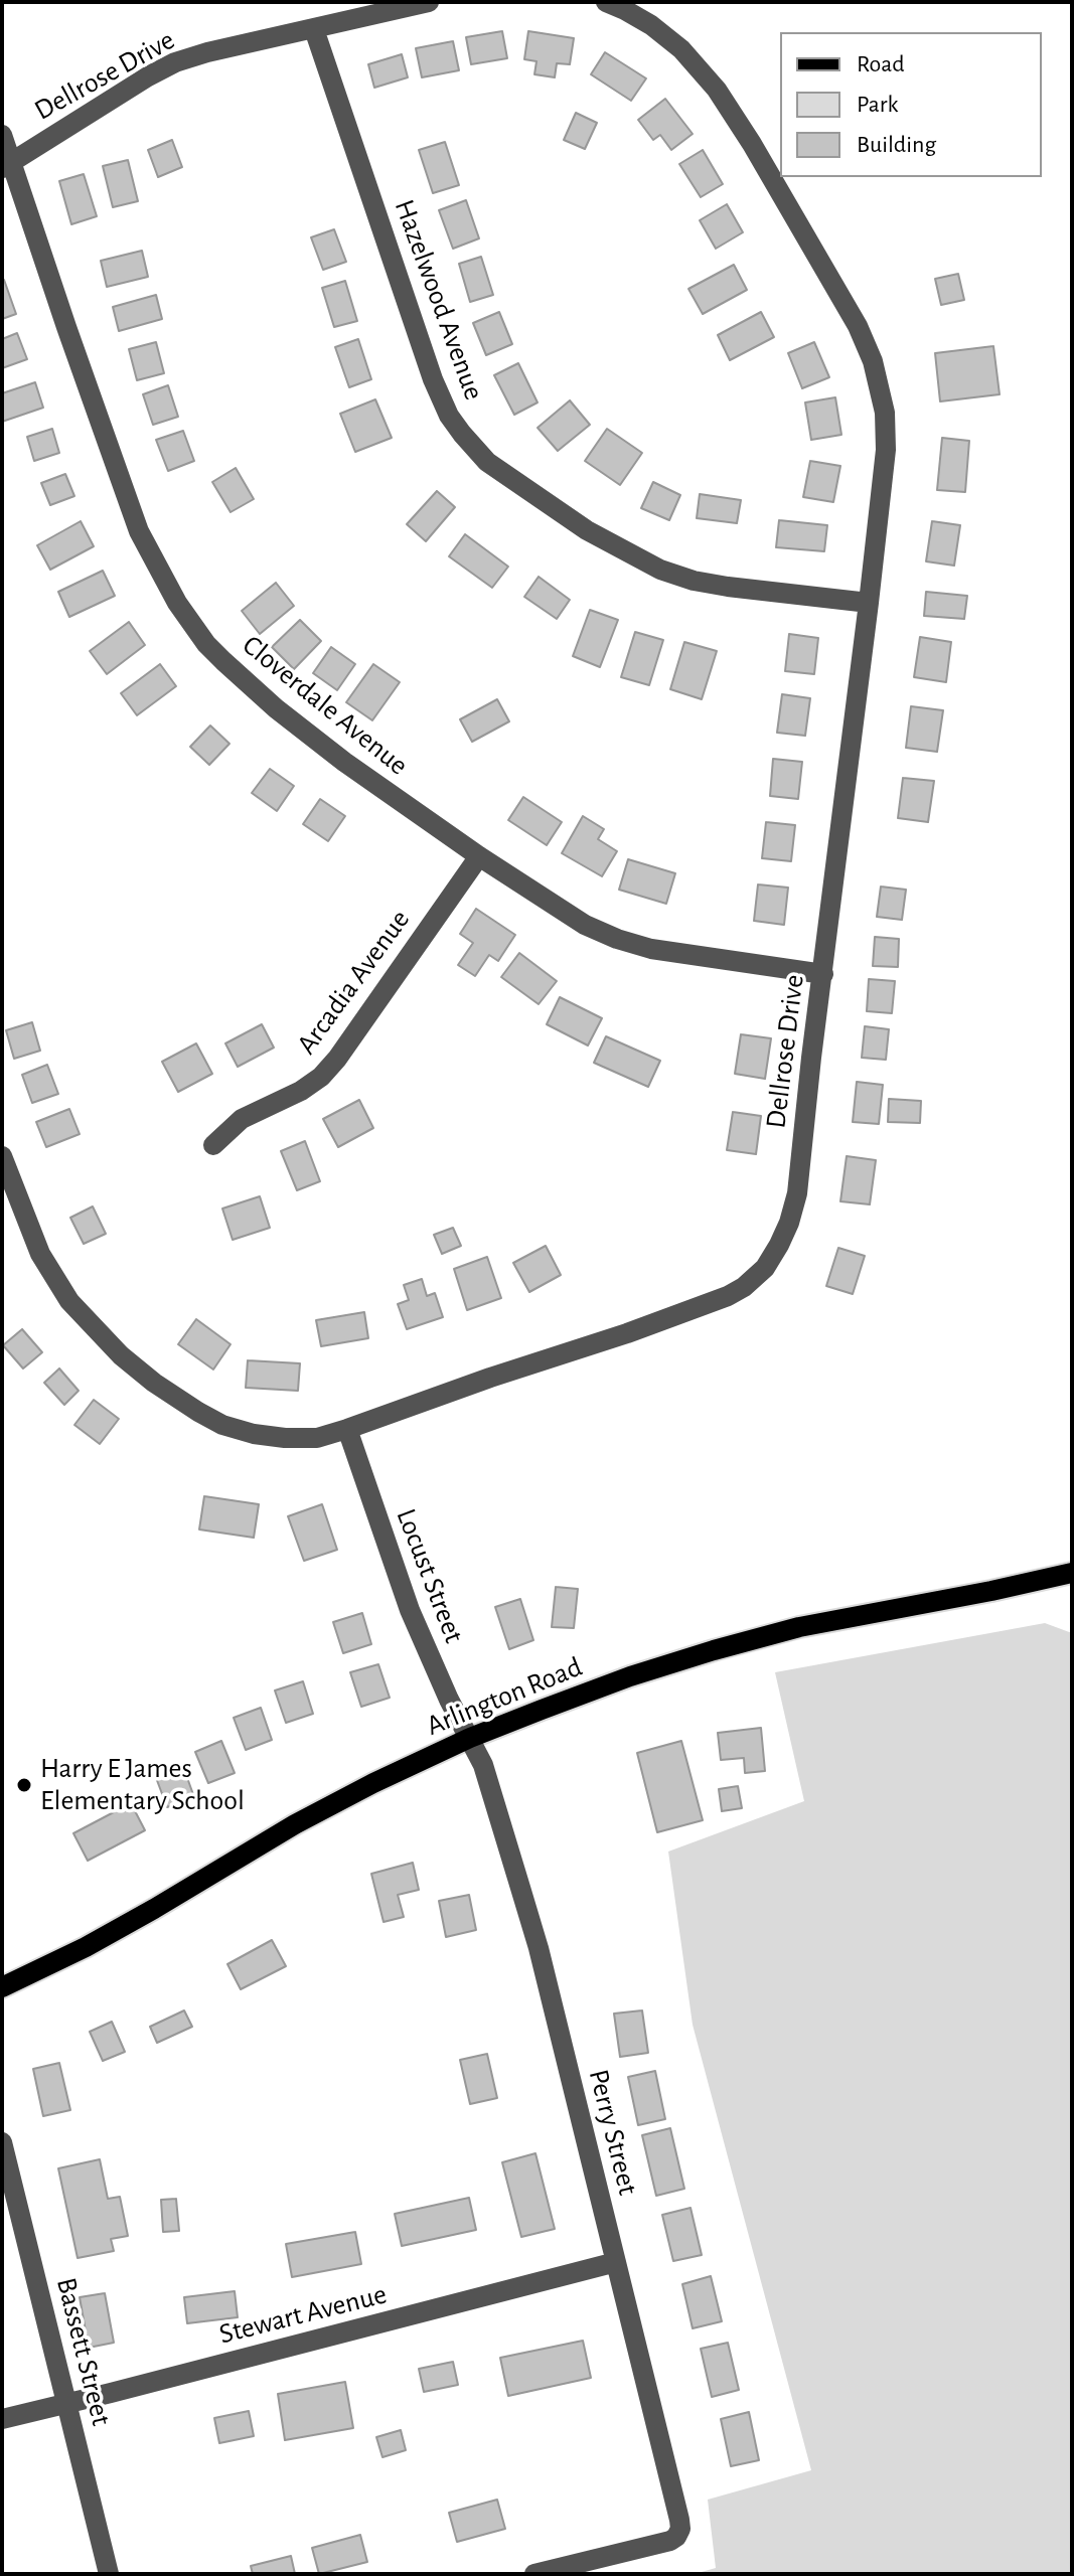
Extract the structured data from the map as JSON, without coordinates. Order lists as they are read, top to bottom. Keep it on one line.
{"streets":{"main road":["Arlington Road"],"street":["Dellrose Drive","Hazelwood Avenue","Cloverdale Avenue","Arcadia Avenue","Locust Street","Perry Street","Stewart Avenue","Bassett Street"]},"crossings":[["Dellrose Drive","Hazelwood Avenue"],["Dellrose Drive","Cloverdale Avenue"],["Dellrose Drive","Locust Street"],["Cloverdale Avenue","Arcadia Avenue"],["Locust Street","Arlington Road"],["Locust Street","Perry Street"],["Arlington Road","Perry Street"],["Perry Street","Stewart Avenue"],["Stewart Avenue","Bassett Street"]],"places":["Harry E James Elementary School"],"legend":["Road","Park","Building"]}
